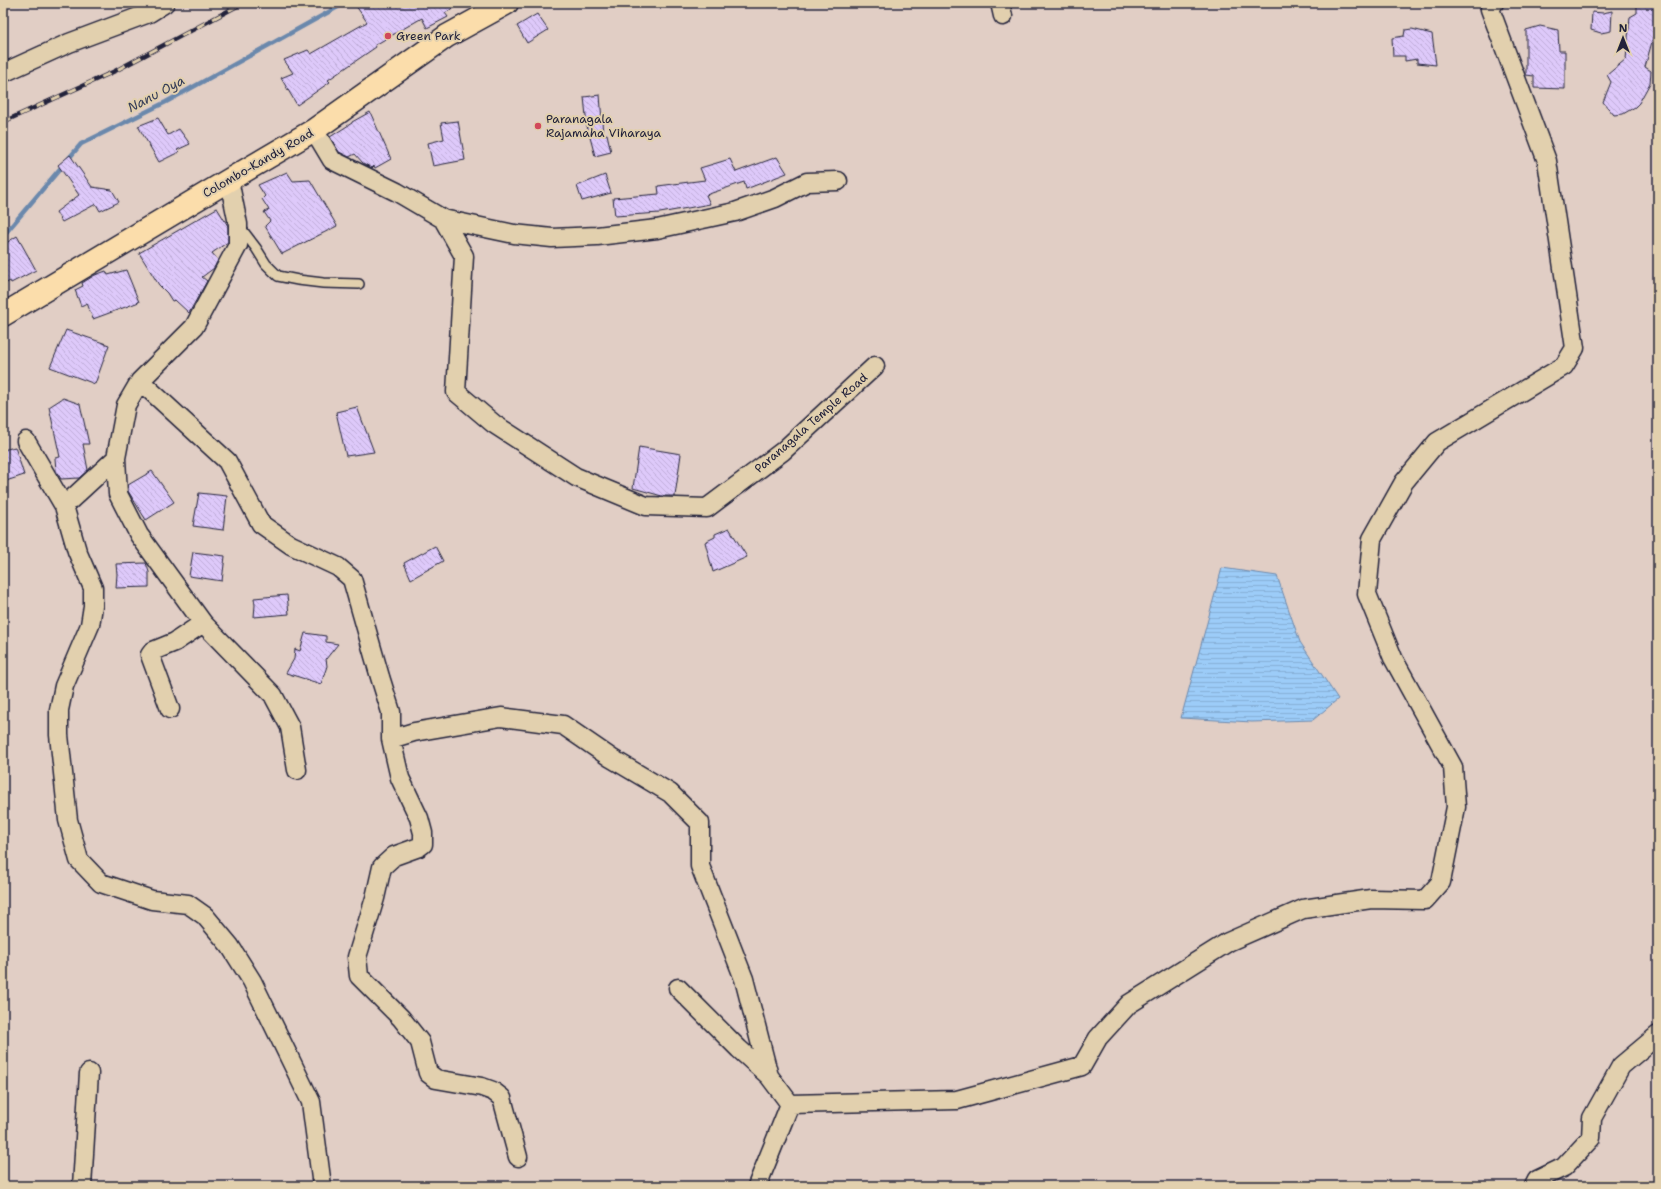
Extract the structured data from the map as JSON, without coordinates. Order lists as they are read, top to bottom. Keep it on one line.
{"streets":{"highway":["Colombo-Kandy Road"],"street":["Paranagala Temple Road"]},"water":["Nanu Oya"],"places":["Green Park","Paranagala Rajamaha Viharaya"],"north":"top"}
